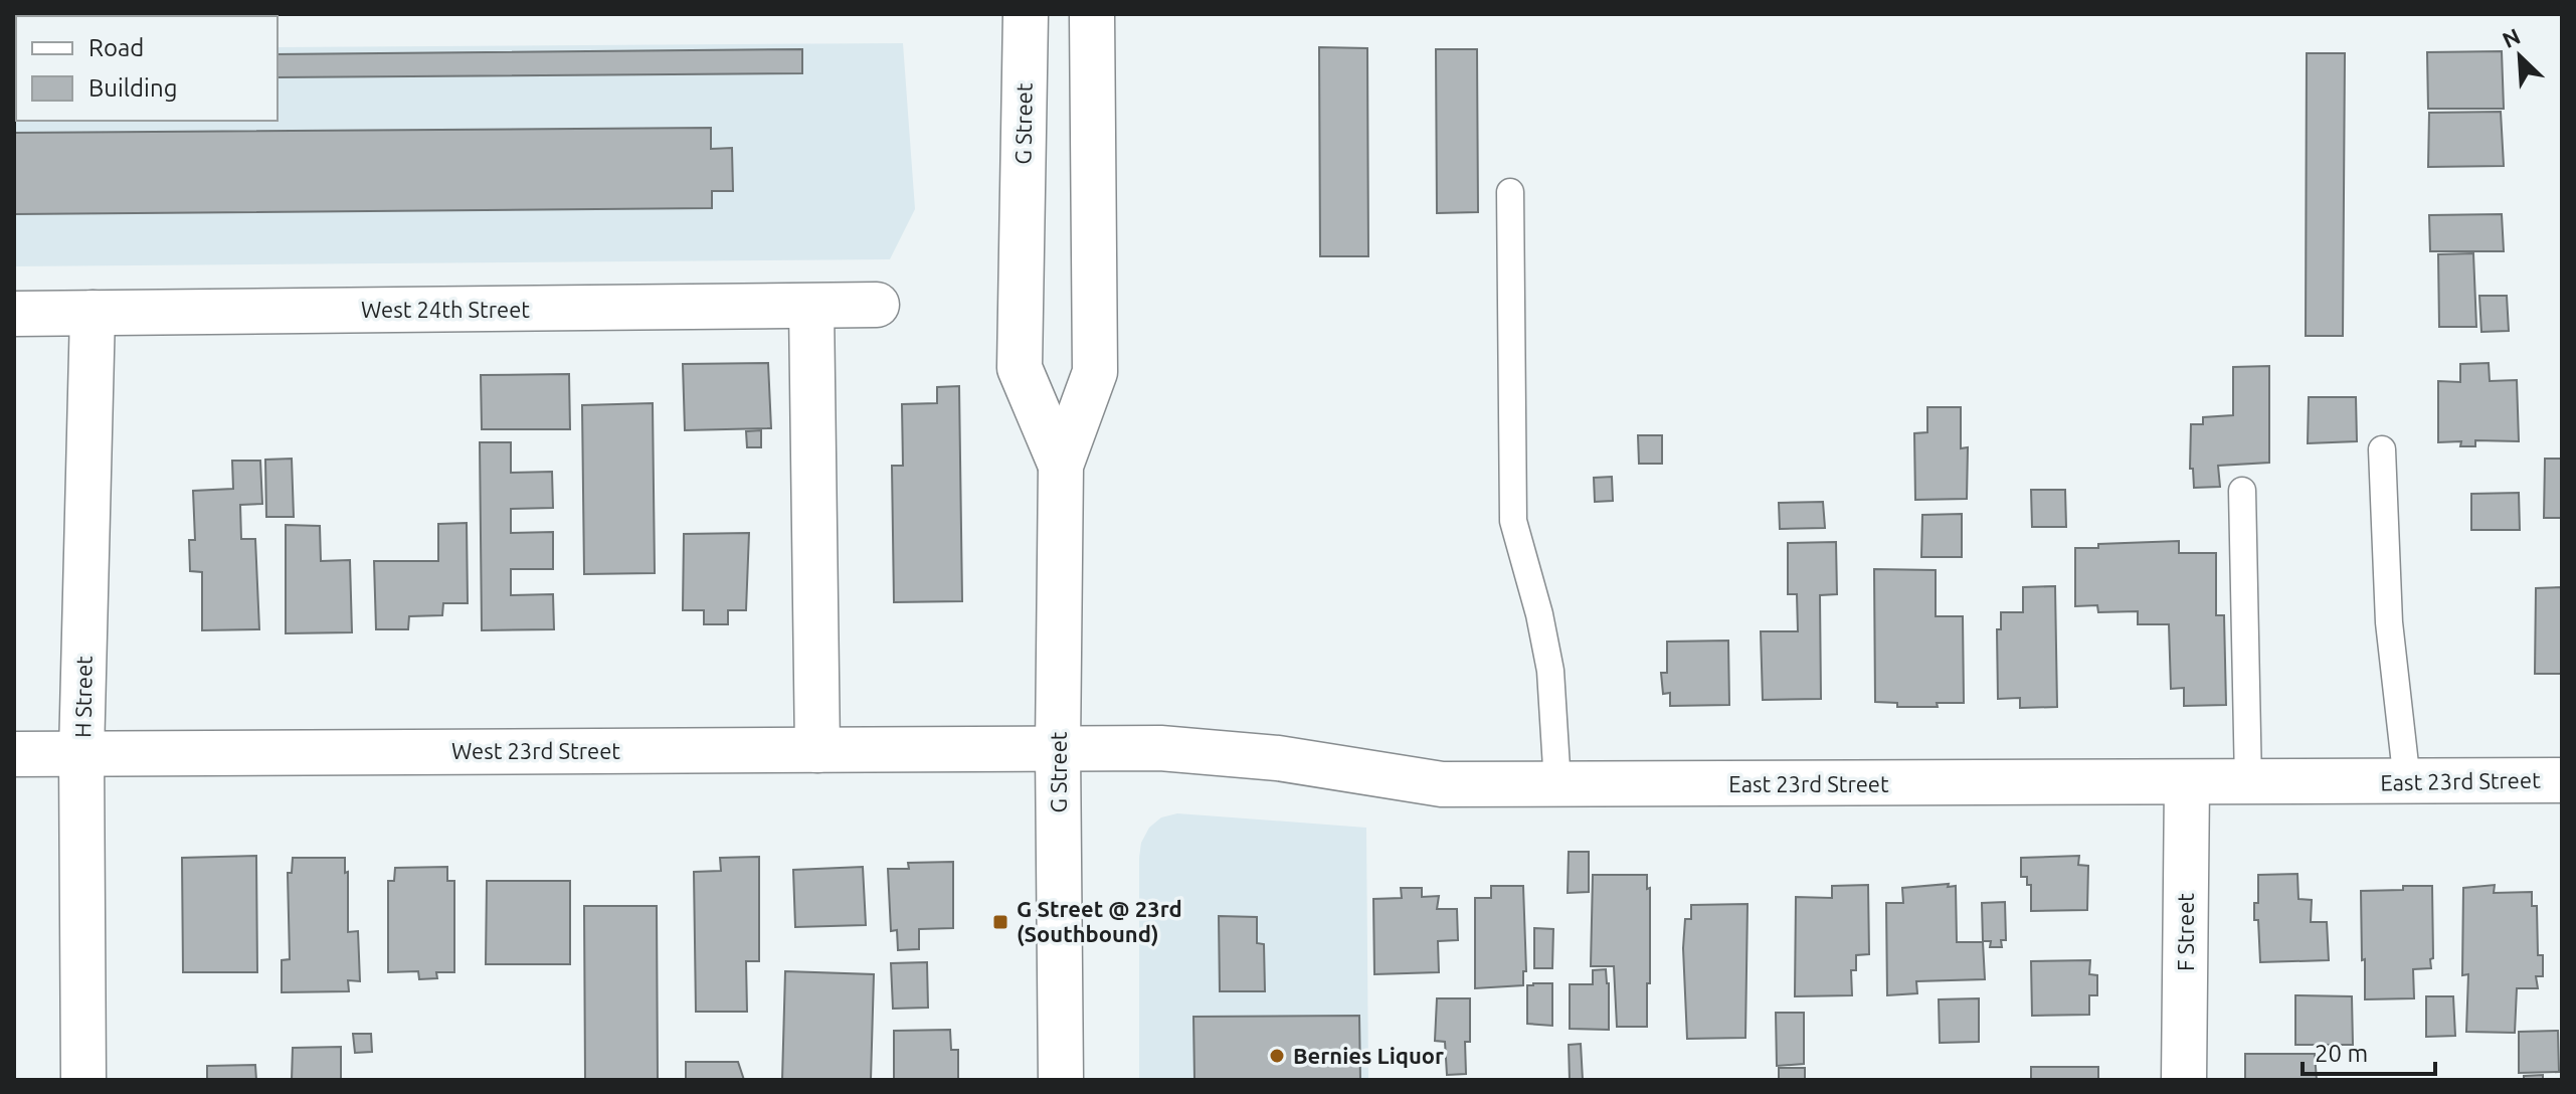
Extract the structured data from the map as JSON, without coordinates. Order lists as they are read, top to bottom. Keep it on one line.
{"streets":{"street":["G Street","West 24th Street","H Street","West 23rd Street","East 23rd Street","F Street"]},"crossings":[["G Street","West 23rd Street"],["G Street","East 23rd Street"],["West 24th Street","H Street"],["H Street","West 23rd Street"],["West 23rd Street","East 23rd Street"],["East 23rd Street","F Street"]],"places":{"transit":["G Street @ 23rd (Southbound)"],"other":["Bernies Liquor"]},"legend":["Road","Building"],"scale_bar":"20 m","north":"top left"}
